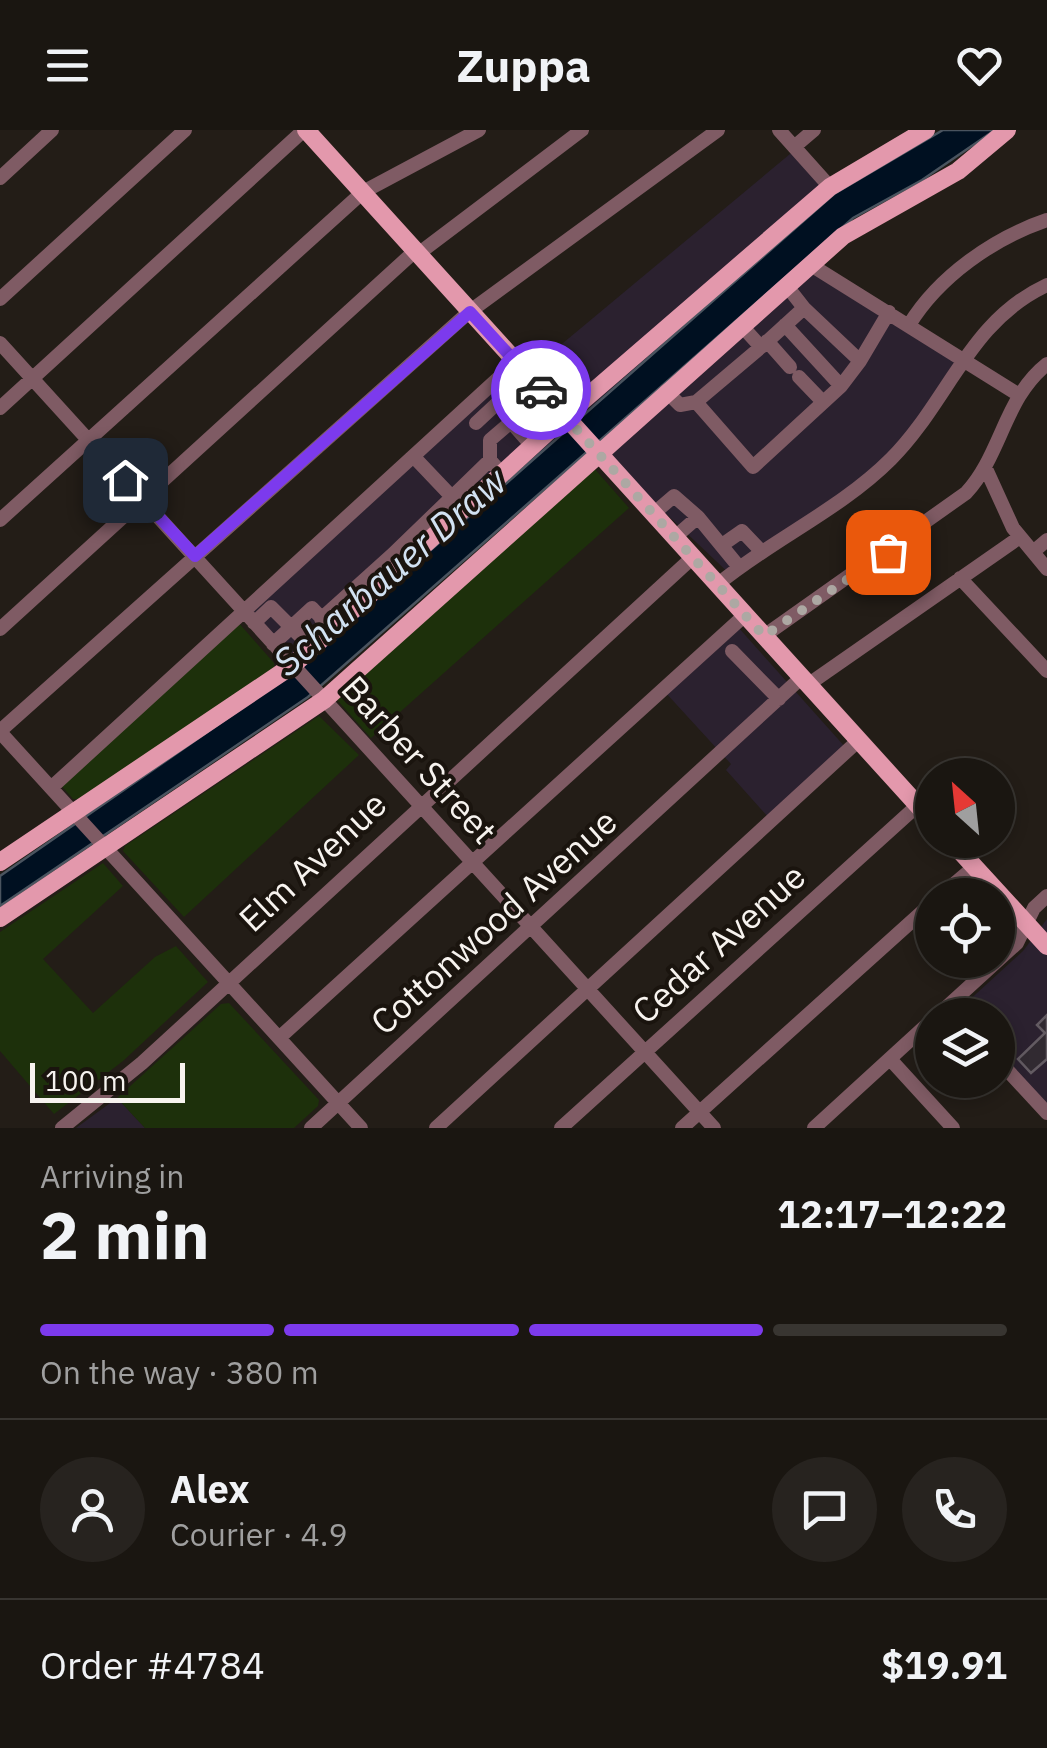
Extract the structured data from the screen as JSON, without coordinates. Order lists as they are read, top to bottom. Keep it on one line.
{"streets":{"street":["Barber Street","Elm Avenue","Cottonwood Avenue","Cedar Avenue"]},"crossings":[["Barber Street","Elm Avenue"],["Barber Street","Cottonwood Avenue"],["Barber Street","Cedar Avenue"]],"water":["Scharbauer Draw"],"scale_bar":"100 m","north":"top left","page":{"header":"Zuppa","scale":"100 m","heading":["2 min","Arriving in","12:17–12:22"],"panel":["Alex","Courier · 4.9","Order #4784","$19.91"],"bar":"On the way · 380 m"}}
